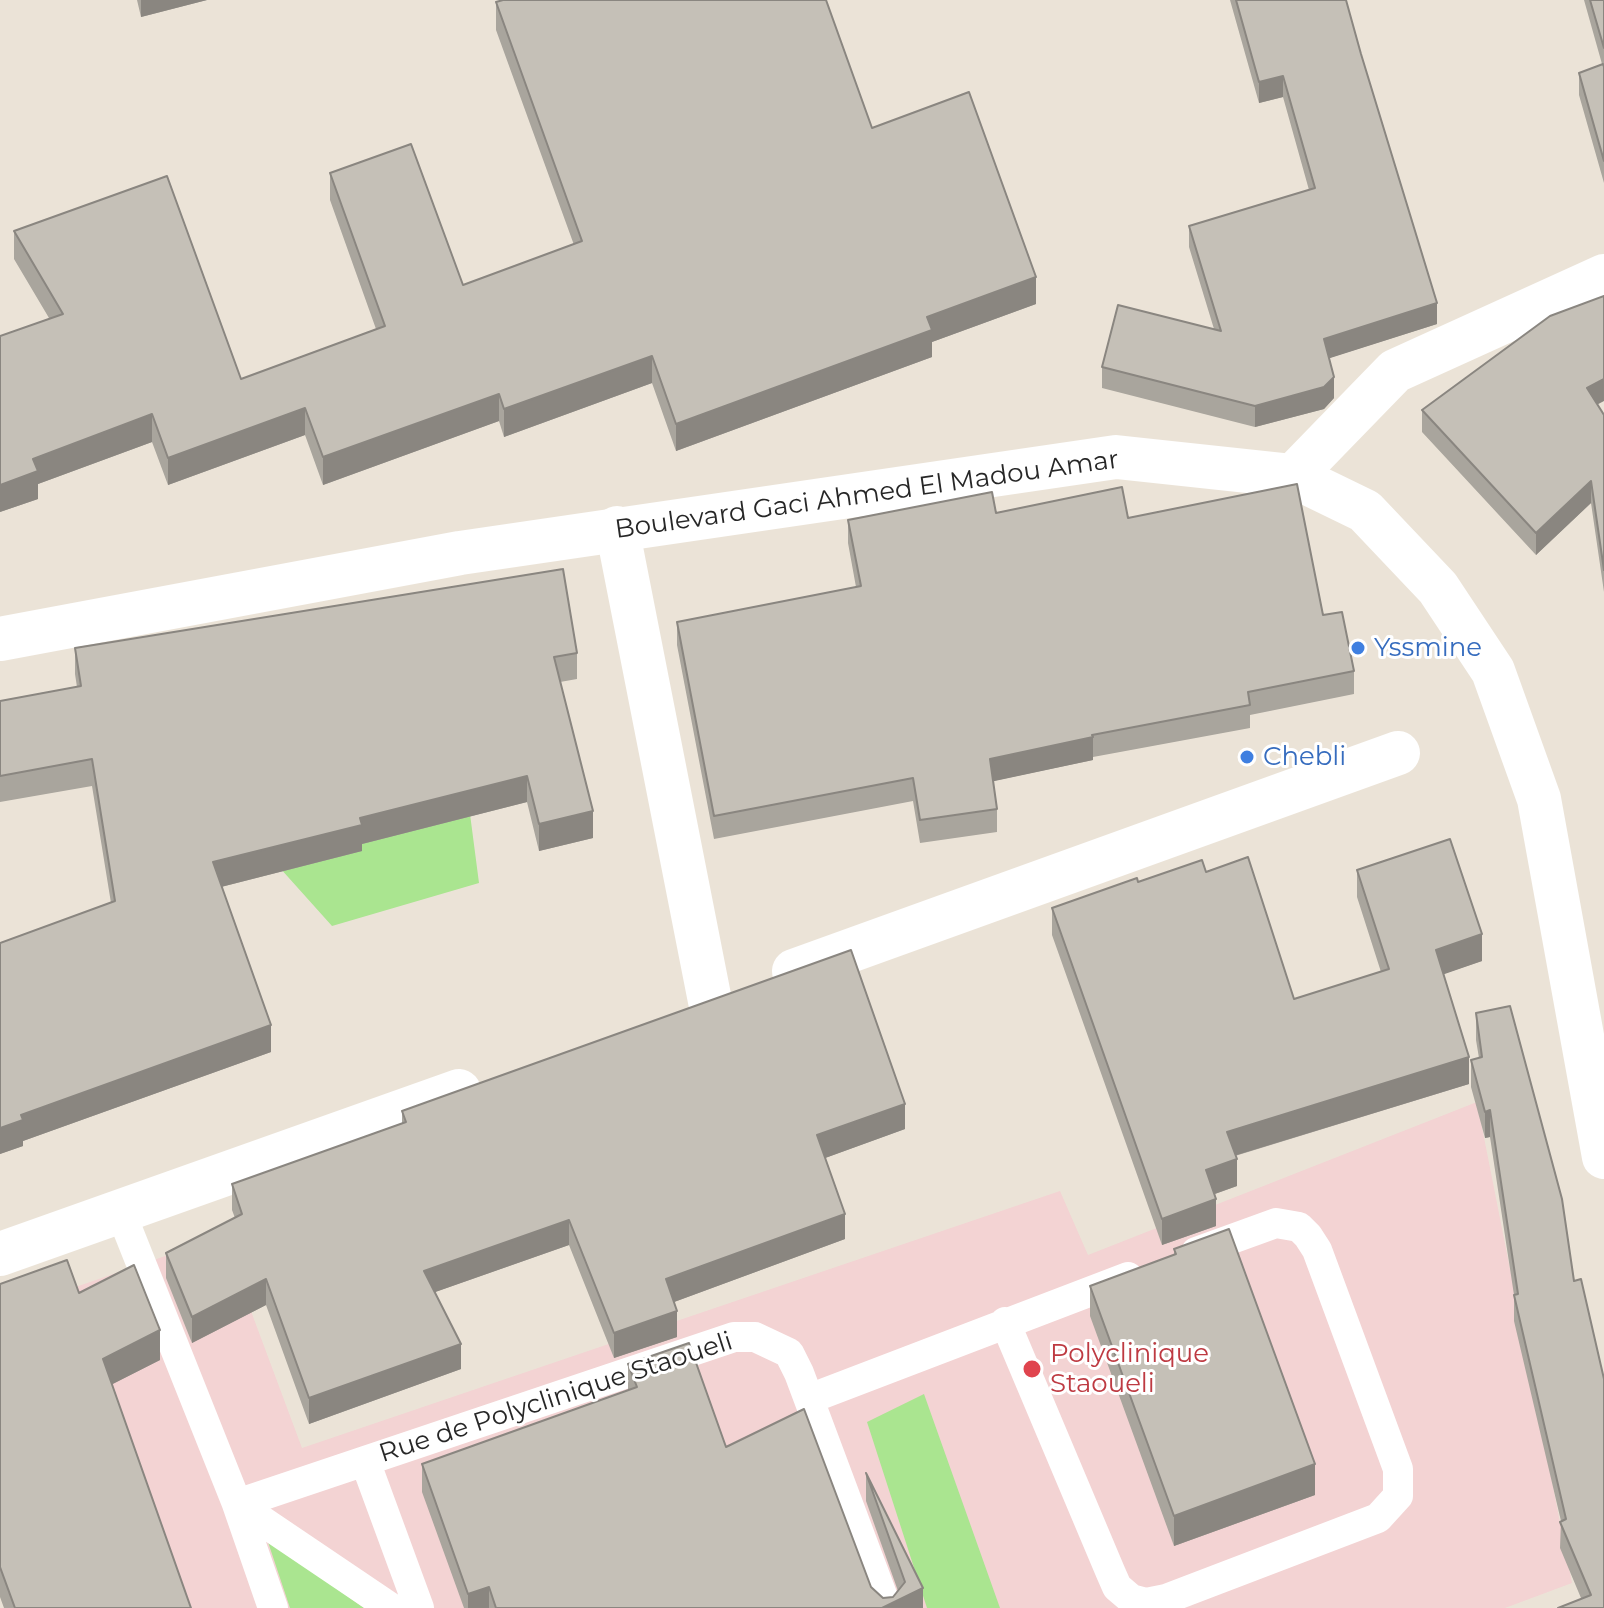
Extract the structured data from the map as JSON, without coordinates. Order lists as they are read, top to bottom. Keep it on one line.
{"streets":{"street":["Boulevard Gaci Ahmed El Madou Amar"],"lane":["Rue de Polyclinique Staoueli"]},"places":["Yssmine","Chebli","Polyclinique Staoueli"]}
